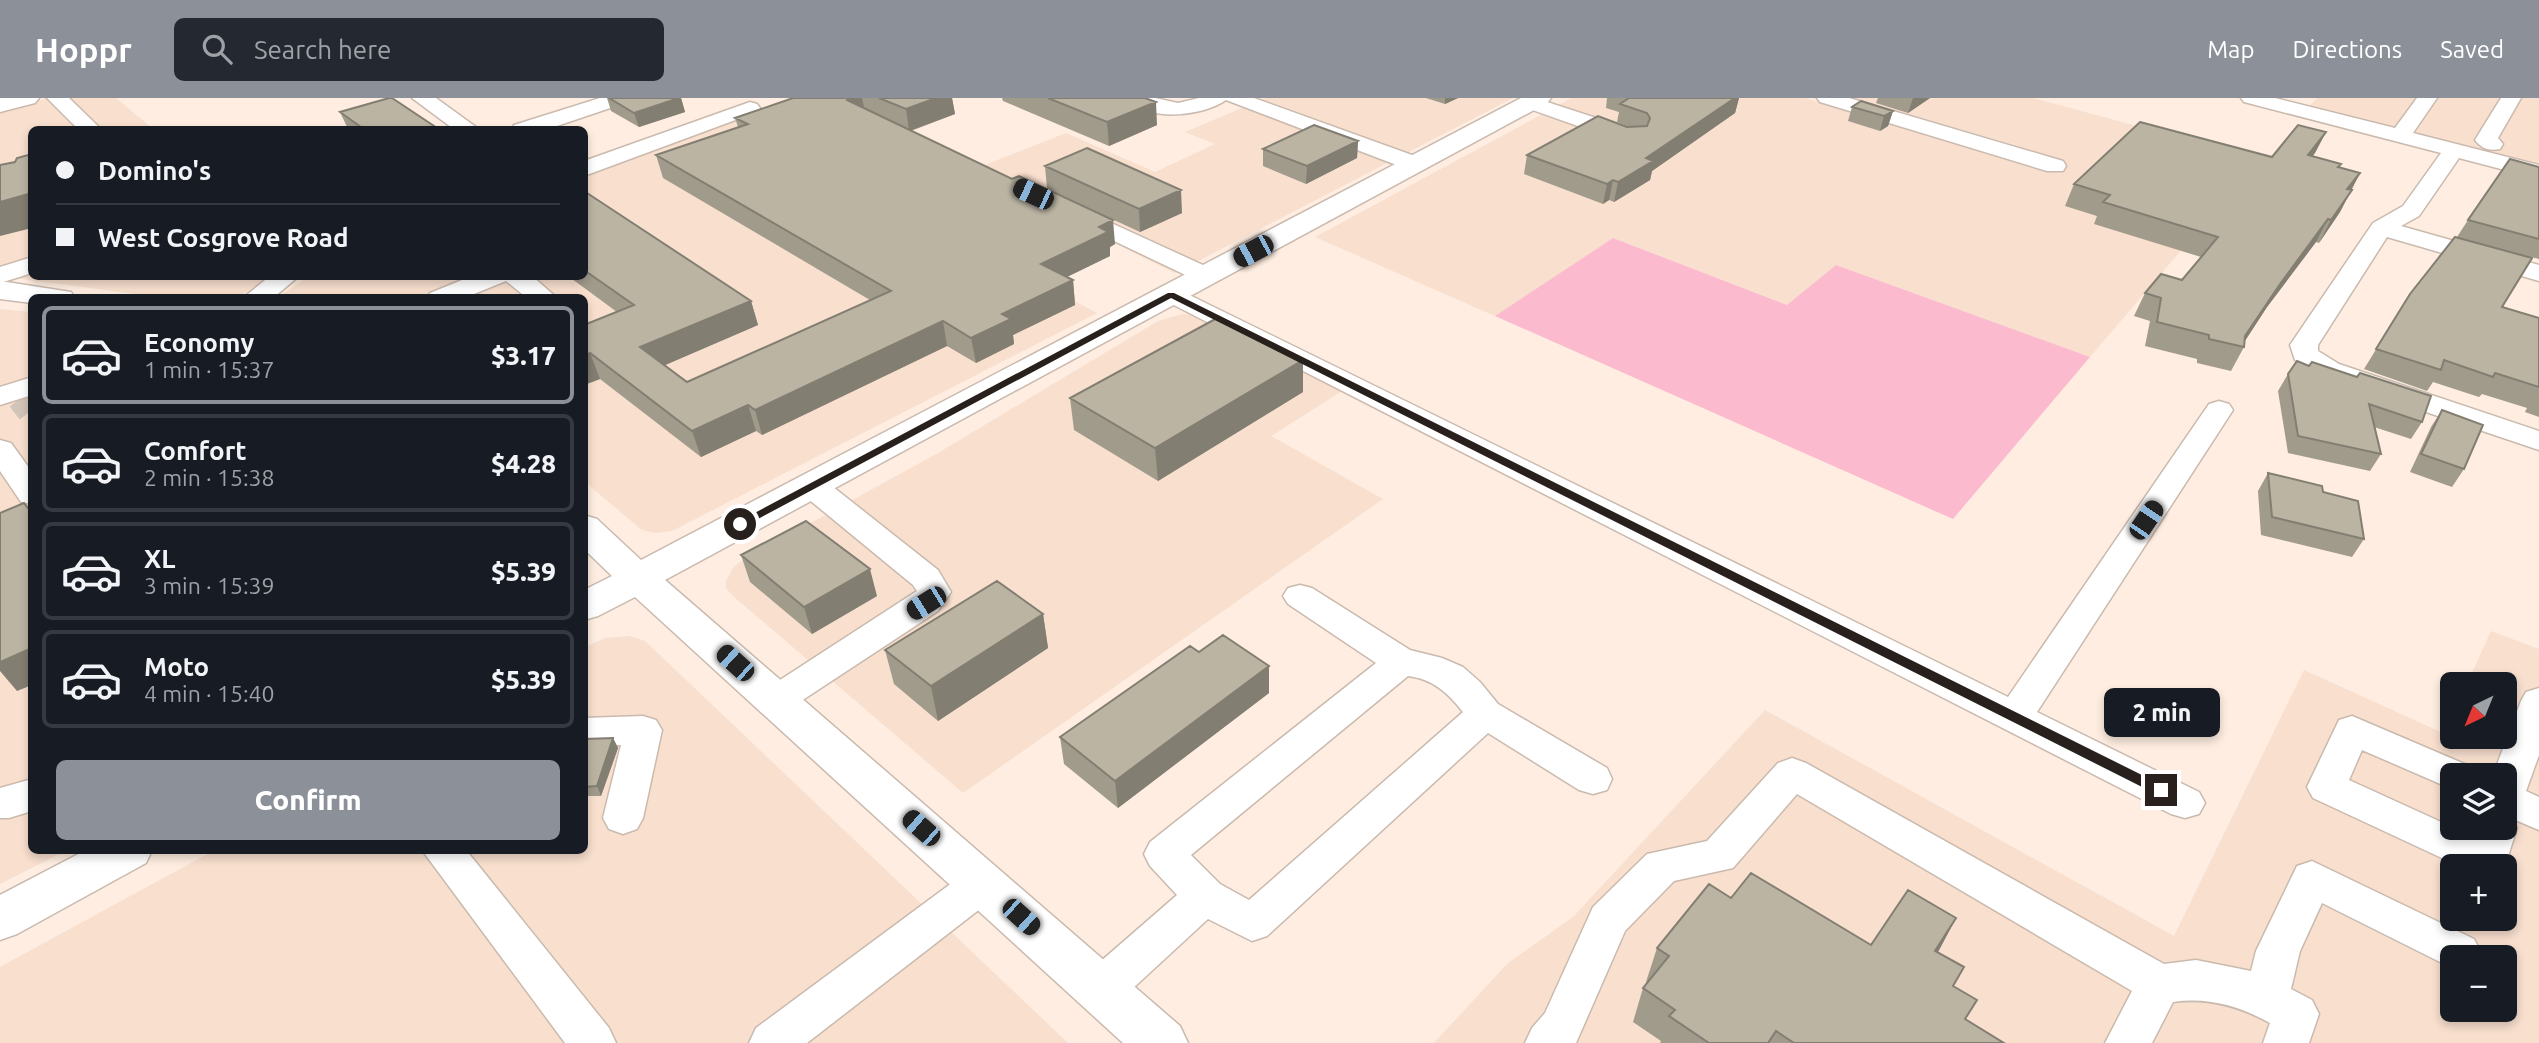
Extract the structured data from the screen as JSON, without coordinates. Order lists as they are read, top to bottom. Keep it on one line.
{"north":"bottom left","page":{"header":"Hoppr","search":"Search here","nav":["Map","Directions","Saved"],"banner":["Domino's","West Cosgrove Road"],"list":[{"name":"Economy","note":"1 min · 15:37","value":"$3.17"},{"name":"Comfort","note":"2 min · 15:38","value":"$4.28"},{"name":"XL","note":"3 min · 15:39","value":"$5.39"},{"name":"Moto","note":"4 min · 15:40","value":"$5.39"}],"map_buttons":["+","−"],"bubble":"2 min","buttons":"Confirm"}}
